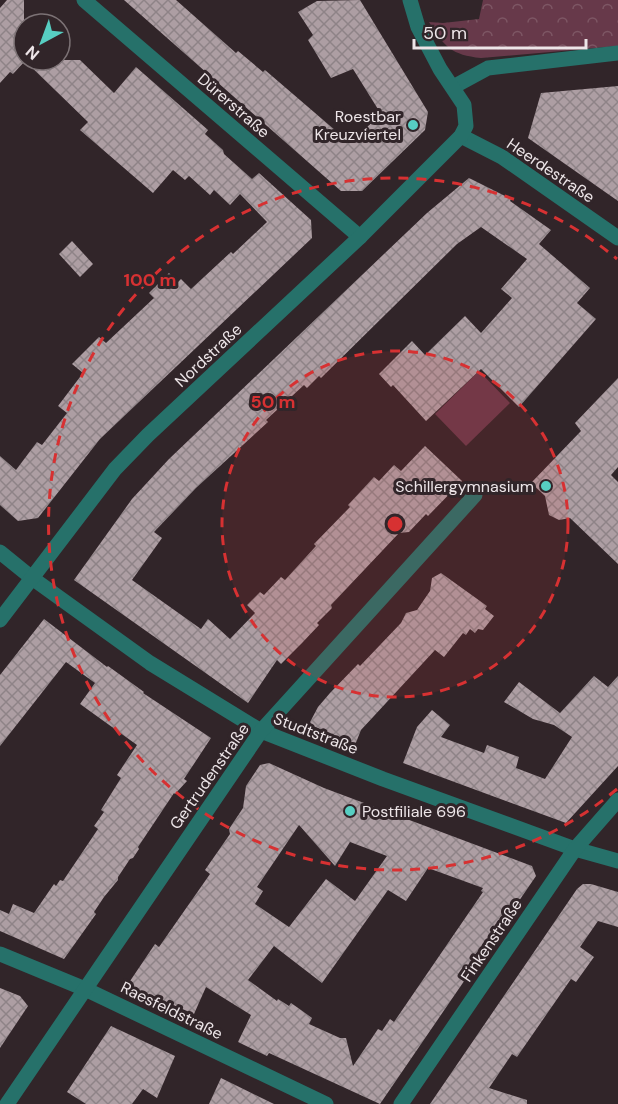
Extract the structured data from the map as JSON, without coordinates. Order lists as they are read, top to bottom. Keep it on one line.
{"streets":{"street":["Dürerstraße","Heerdestraße","Nordstraße","Studtstraße","Gertrudenstraße","Finkenstraße","Raesfeldstraße"]},"crossings":[["Dürerstraße","Nordstraße"],["Heerdestraße","Nordstraße"],["Nordstraße","Studtstraße"],["Studtstraße","Gertrudenstraße"],["Studtstraße","Finkenstraße"],["Gertrudenstraße","Raesfeldstraße"]],"places":["Roestbar Kreuzviertel","Schillergymnasium","Postfiliale 696"],"scale_bar":"50 m","north":"bottom left","rings":["100 m","50 m"]}
